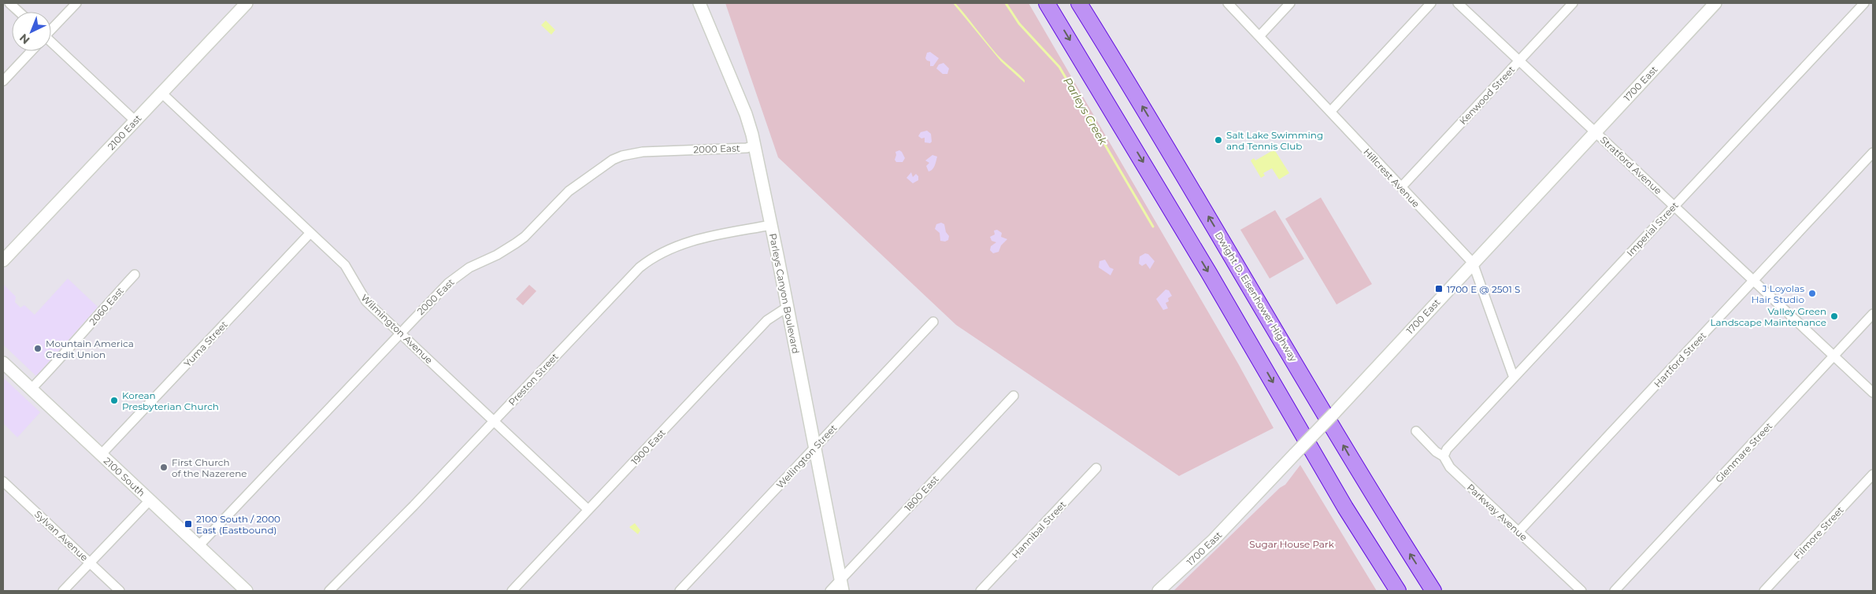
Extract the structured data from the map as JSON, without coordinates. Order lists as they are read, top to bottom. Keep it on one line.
{"streets":{"highway":["Dwight D. Eisenhower Highway"],"street":["1700 East","Kenwood Street","2100 East","2000 East","Stratford Avenue","Hillcrest Avenue","Imperial Street","Parleys Canyon Boulevard","2060 East","Wilmington Avenue","Yuma Street","Hartford Street","Preston Street","1900 East","Glenmare Street","Wellington Street","2100 South","1800 East","Parkway Avenue","Hannibal Street","Filmore Street","Sylvan Avenue"]},"crossings":[["1700 East","Stratford Avenue"],["1700 East","Hillcrest Avenue"],["Kenwood Street","Stratford Avenue"],["Kenwood Street","Hillcrest Avenue"],["2100 East","Wilmington Avenue"],["2000 East","Parleys Canyon Boulevard"],["2000 East","Wilmington Avenue"],["2000 East","2100 South"],["Stratford Avenue","Imperial Street"],["Stratford Avenue","Hartford Street"],["Stratford Avenue","Glenmare Street"],["Hillcrest Avenue","Imperial Street"],["Imperial Street","Parkway Avenue"],["Parleys Canyon Boulevard","Preston Street"],["Parleys Canyon Boulevard","1900 East"],["Parleys Canyon Boulevard","Wellington Street"],["Parleys Canyon Boulevard","1800 East"],["2060 East","2100 South"],["Wilmington Avenue","Yuma Street"],["Wilmington Avenue","Preston Street"],["Wilmington Avenue","1900 East"],["Yuma Street","2100 South"],["Hartford Street","Parkway Avenue"]],"water":["Parleys Creek"],"parks":["Sugar House Park"],"places":{"other":["Salt Lake Swimming and Tennis Club","J Loyolas Hair Studio","Valley Green Landscape Maintenance","Mountain America Credit Union","Korean Presbyterian Church","First Church of the Nazerene"],"transit":["1700 E @ 2501 S","2100 South / 2000 East (Eastbound)"]},"north":"bottom left"}
